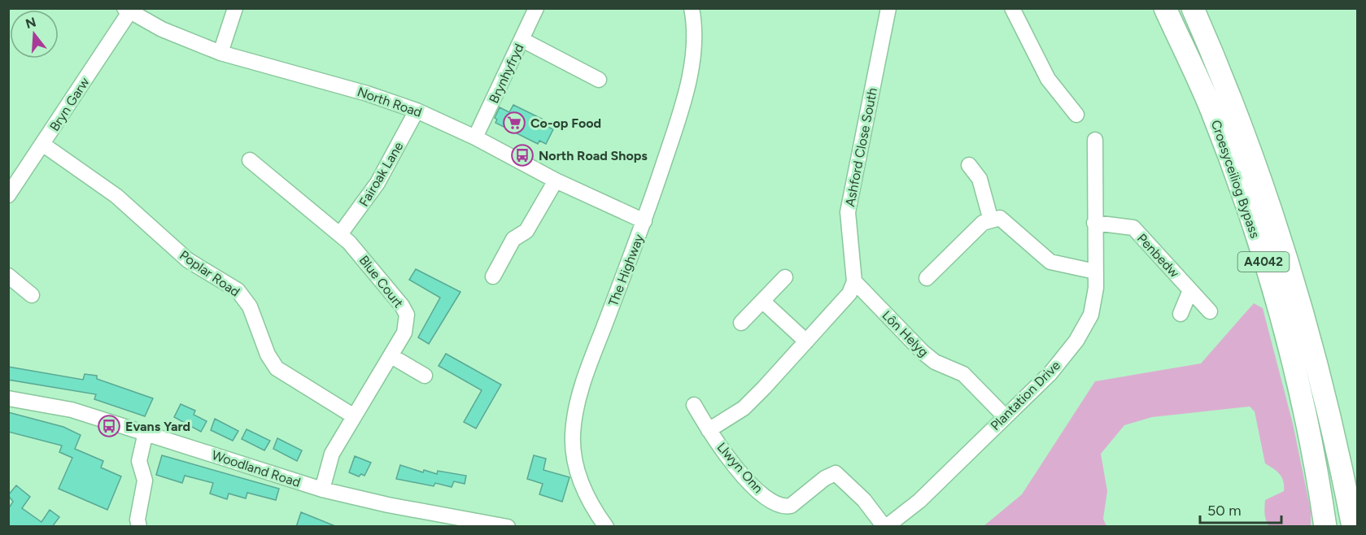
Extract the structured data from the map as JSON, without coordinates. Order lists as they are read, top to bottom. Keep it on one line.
{"streets":{"highway":["Croesyceiliog Bypass","A4042"],"street":["Brynhyfryd","North Road","Bryn Garw","Ashford Close South","Fairoak Lane","Penbedw","The Highway","Poplar Road","Blue Court","Lôn Helyg","Plantation Drive","Llwyn Onn","Woodland Road"]},"crossings":[["Brynhyfryd","North Road"],["North Road","Bryn Garw"],["North Road","Fairoak Lane"],["North Road","The Highway"],["Bryn Garw","Poplar Road"],["Ashford Close South","Lôn Helyg"],["Fairoak Lane","Blue Court"],["Penbedw","Plantation Drive"],["Poplar Road","Blue Court"],["Blue Court","Woodland Road"],["Lôn Helyg","Plantation Drive"],["Plantation Drive","Llwyn Onn"]],"places":{"supermarket":["Co-op Food"],"bus stop":["North Road Shops","Evans Yard"]},"scale_bar":"50 m","north":"top"}
